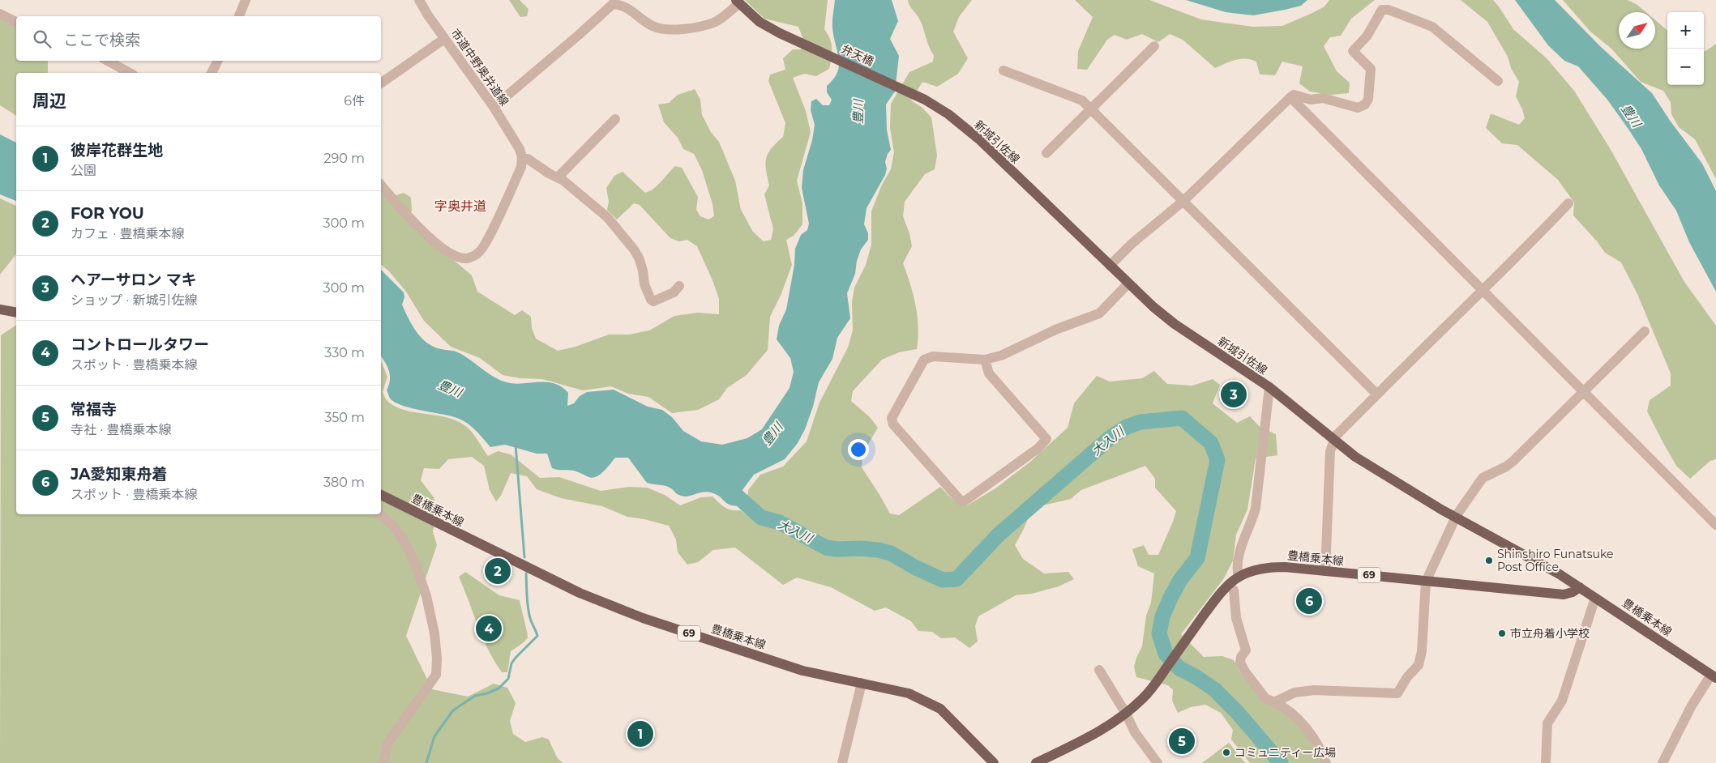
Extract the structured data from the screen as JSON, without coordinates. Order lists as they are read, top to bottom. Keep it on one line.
{"streets":{"main road":["弁天橋","新城引佐線","豊橋乗本線","69"],"street":["市道中野奥井道線"]},"crossings":[["弁天橋","新城引佐線"],["新城引佐線","豊橋乗本線"]],"districts":["字奥井道"],"water":["豊川","大入川"],"places":["Shinshiro Funatsuke Post Office","市立舟着小学校","コミュニティー広場"],"north":"top right","page":{"map_buttons":["+","−"],"search":"ここで検索","heading":["周辺","6件"],"list":[{"mark":"1","name":"彼岸花群生地","note":"公園","value":"290 m"},{"mark":"2","name":"FOR YOU","note":"カフェ · 豊橋乗本線","value":"300 m"},{"mark":"3","name":"ヘアーサロン マキ","note":"ショップ · 新城引佐線","value":"300 m"},{"mark":"4","name":"コントロールタワー","note":"スポット · 豊橋乗本線","value":"330 m"},{"mark":"5","name":"常福寺","note":"寺社 · 豊橋乗本線","value":"350 m"},{"mark":"6","name":"JA愛知東舟着","note":"スポット · 豊橋乗本線","value":"380 m"}],"pins":["3","2","6","4","1","5"]}}
